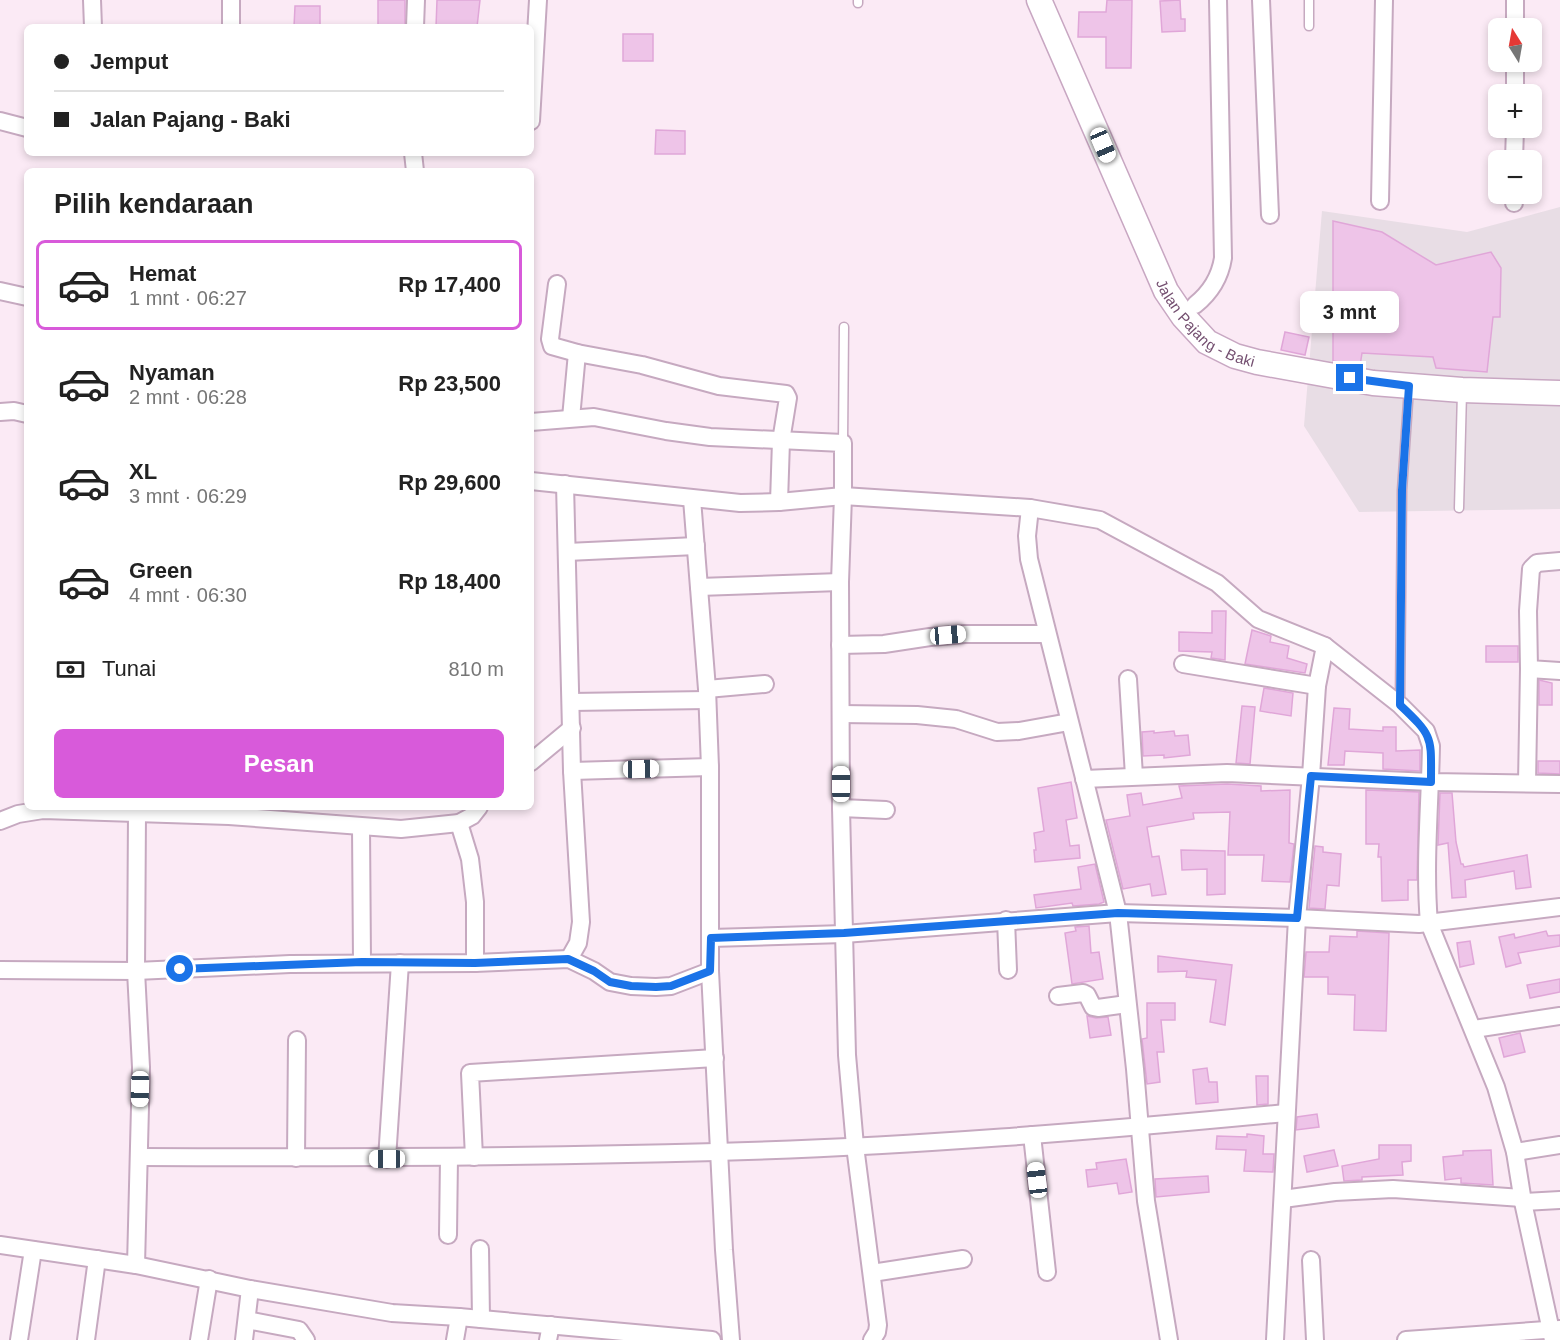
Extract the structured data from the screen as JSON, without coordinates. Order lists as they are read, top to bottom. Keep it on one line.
{"streets":{"main road":["Jalan Pajang - Baki"]},"north":"top","page":{"map_buttons":["+","−"],"banner":["Jemput","Jalan Pajang - Baki"],"heading":"Pilih kendaraan","list":[{"name":"Hemat","note":"1 mnt · 06:27","value":"Rp 17,400"},{"name":"Nyaman","note":"2 mnt · 06:28","value":"Rp 23,500"},{"name":"XL","note":"3 mnt · 06:29","value":"Rp 29,600"},{"name":"Green","note":"4 mnt · 06:30","value":"Rp 18,400"}],"bubble":"3 mnt","pay":["Tunai","810 m"],"buttons":"Pesan"}}
